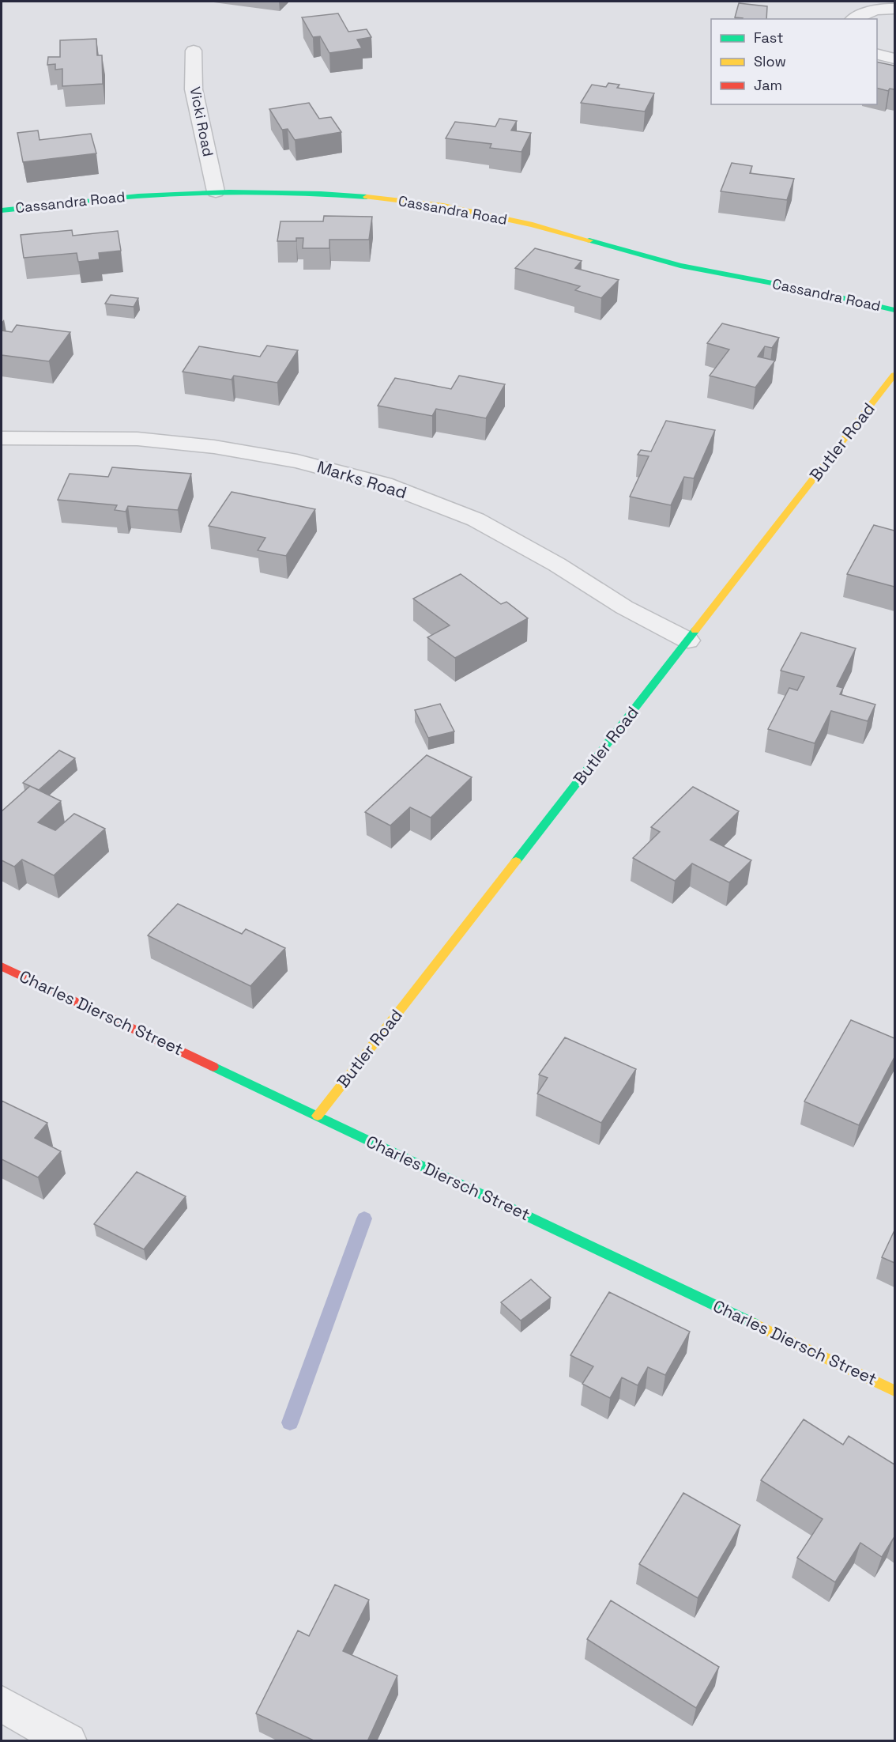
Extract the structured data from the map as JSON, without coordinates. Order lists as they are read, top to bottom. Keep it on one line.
{"streets":{"street":["Vicki Road","Cassandra Road","Butler Road","Marks Road","Charles Diersch Street"]},"crossings":[["Vicki Road","Cassandra Road"],["Butler Road","Marks Road"],["Butler Road","Charles Diersch Street"]],"legend":["Fast","Slow","Jam"]}
